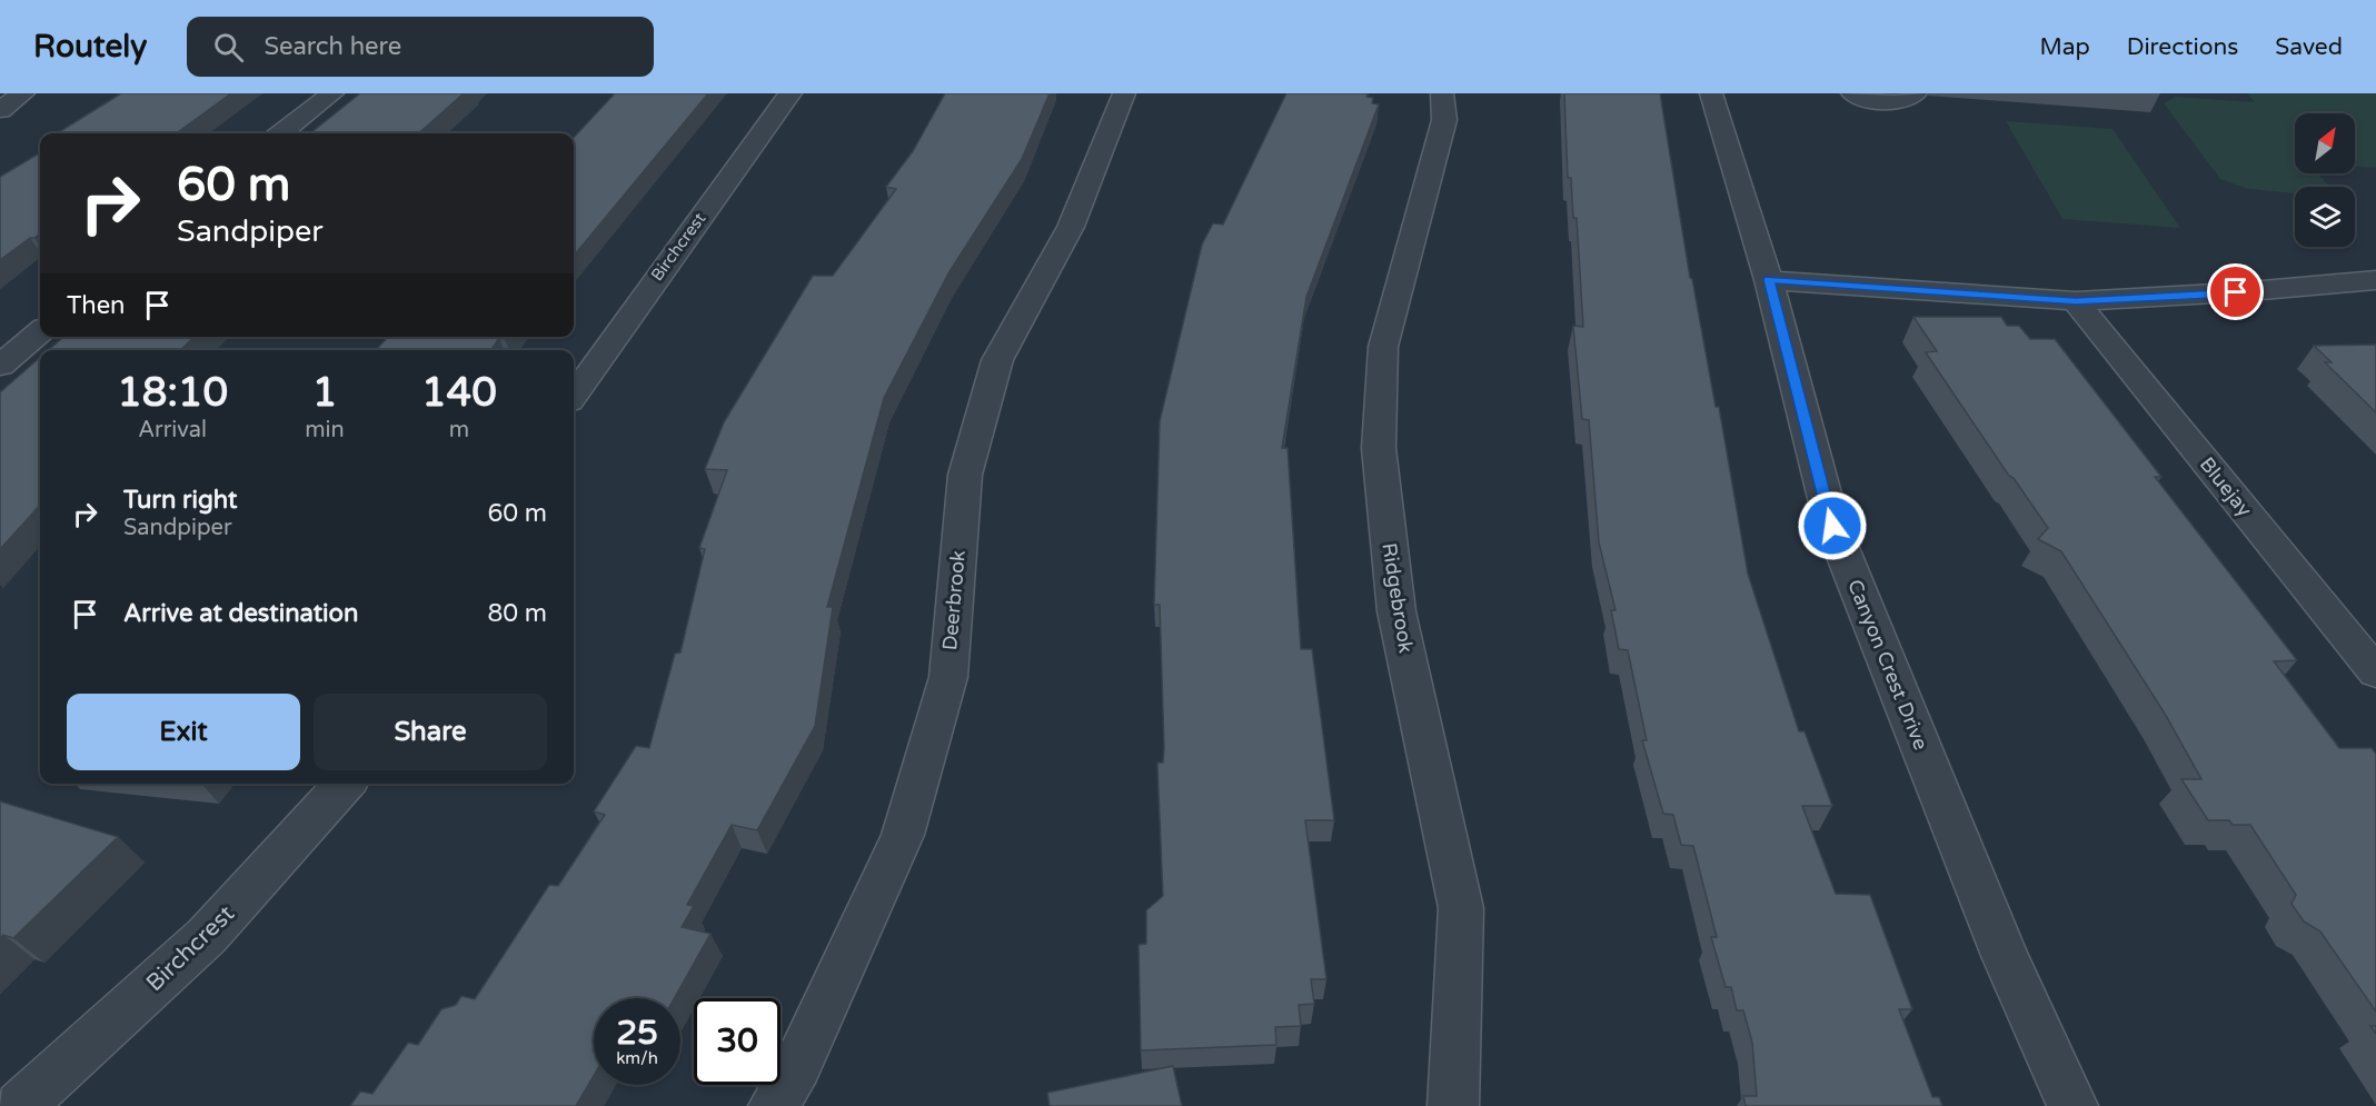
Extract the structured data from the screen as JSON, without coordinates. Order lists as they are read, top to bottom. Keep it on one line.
{"streets":{"street":["Birchcrest","Bluejay","Ridgebrook","Deerbrook","Canyon Crest Drive"]},"north":"top right","page":{"header":"Routely","search":"Search here","nav":["Map","Directions","Saved"],"turn":["60 m","Sandpiper"],"then":"Then","eta":["18:10","Arrival","1","min","140","m"],"list":[{"name":"Turn right","note":"Sandpiper","value":"60 m"},{"name":"Arrive at destination","value":"80 m"}],"buttons":["Exit","Share"],"speed":"25 km/h","limit":"30"}}
